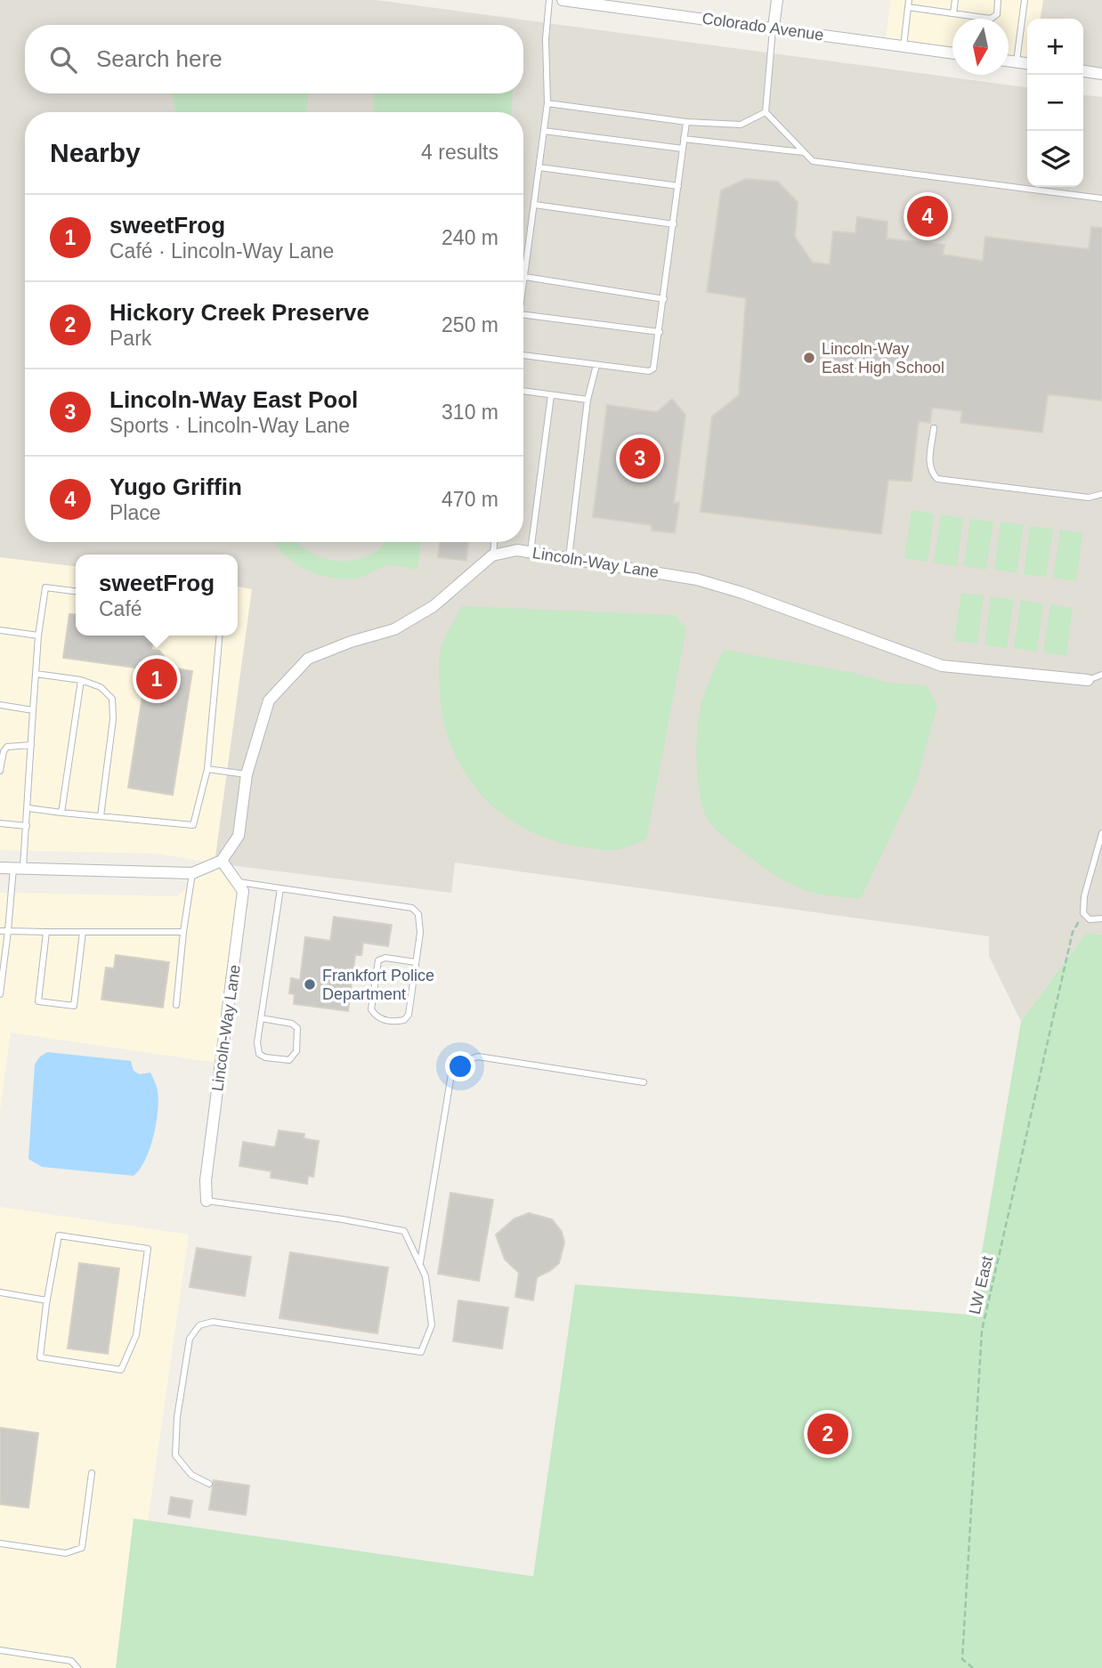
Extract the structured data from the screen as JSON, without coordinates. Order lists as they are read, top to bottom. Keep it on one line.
{"streets":{"street":["Colorado Avenue","Lincoln-Way Lane"],"path":["LW East"]},"places":["Lincoln-Way East High School","Frankfort Police Department"],"north":"bottom","page":{"map_buttons":["+","−"],"search":"Search here","heading":["Nearby","4 results"],"pins":["4","3","1","2"],"list":[{"mark":"1","name":"sweetFrog","note":"Café · Lincoln-Way Lane","value":"240 m"},{"mark":"2","name":"Hickory Creek Preserve","note":"Park","value":"250 m"},{"mark":"3","name":"Lincoln-Way East Pool","note":"Sports · Lincoln-Way Lane","value":"310 m"},{"mark":"4","name":"Yugo Griffin","note":"Place","value":"470 m"}],"popup":["sweetFrog","Café"]}}
